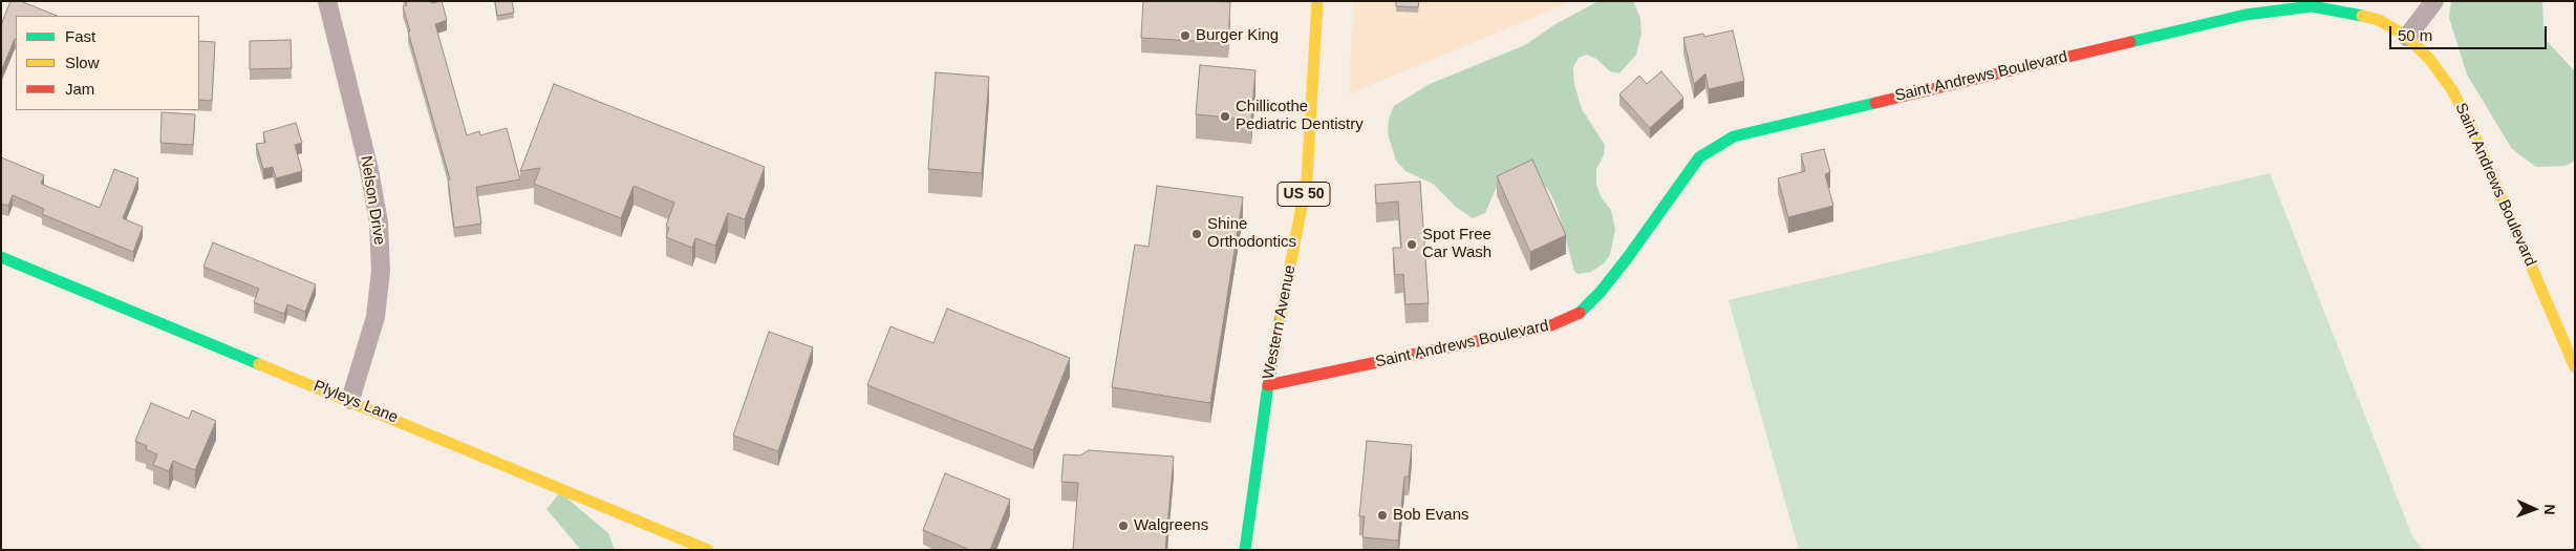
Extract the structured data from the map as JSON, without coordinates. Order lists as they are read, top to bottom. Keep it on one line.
{"streets":{"street":["Saint Andrews Boulevard","US 50","Nelson Drive","Western Avenue","Plyleys Lane"]},"crossings":[["Saint Andrews Boulevard","Western Avenue"],["Nelson Drive","Plyleys Lane"]],"places":["Burger King","Chillicothe Pediatric Dentistry","Shine Orthodontics","Spot Free Car Wash","Bob Evans","Walgreens"],"legend":["Fast","Slow","Jam"],"scale_bar":"50 m","north":"right"}
